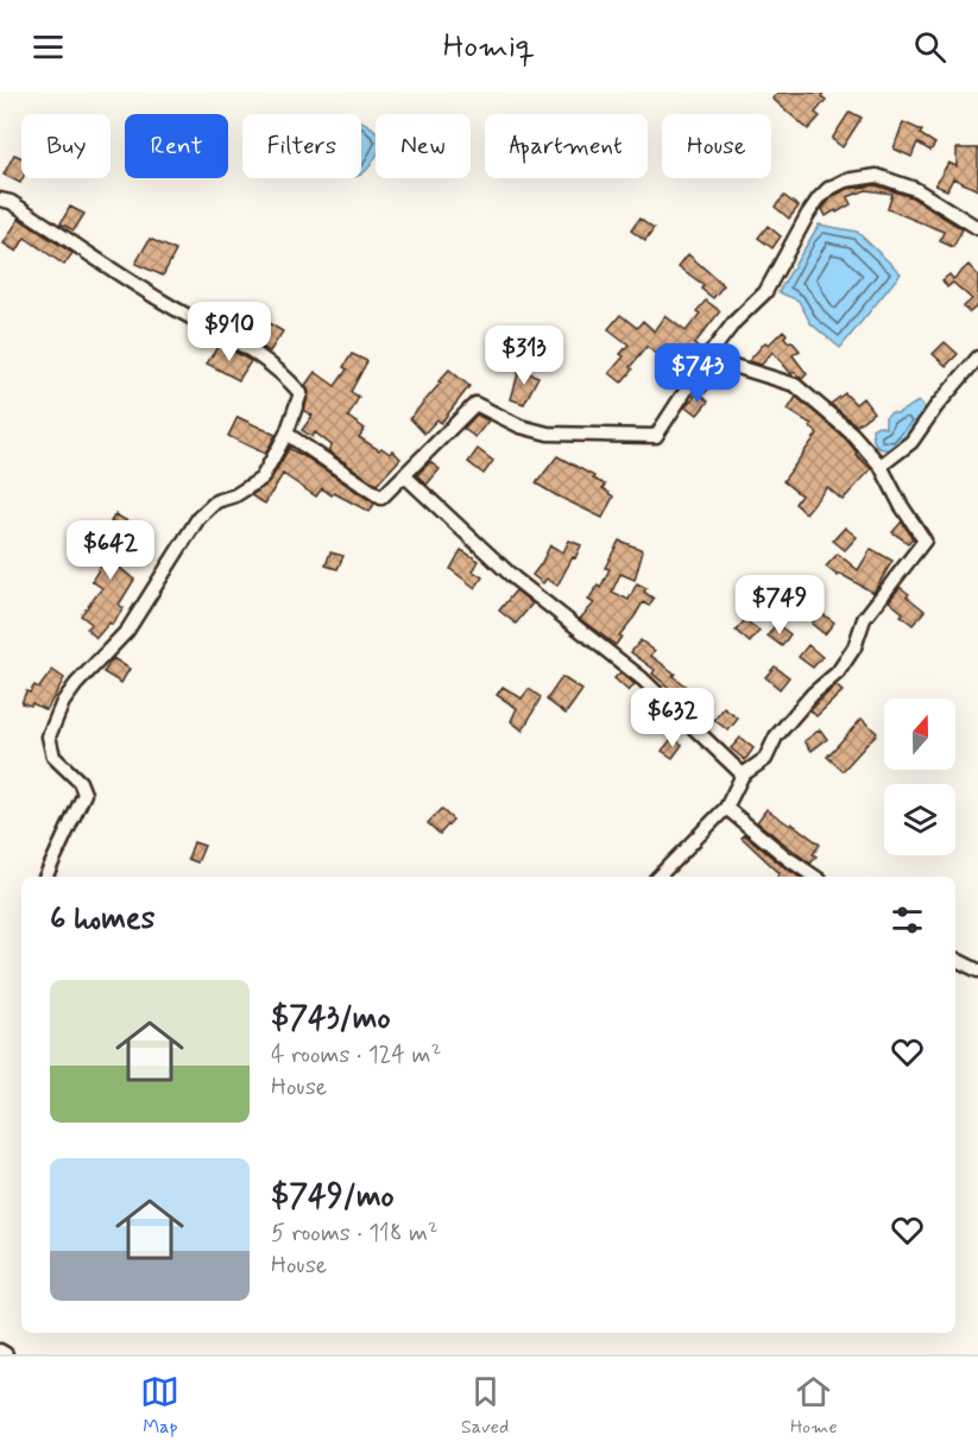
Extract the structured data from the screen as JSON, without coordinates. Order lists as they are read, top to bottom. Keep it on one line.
{"north":"top","page":{"header":"Homiq","chip":["Buy","Rent","Filters","New","Apartment","House"],"price":["$910","$313","$743","$642","$749","$632"],"heading":"6 homes","list":[{"name":"$743/mo","note":"4 rooms · 124 m² · House"},{"name":"$749/mo","note":"5 rooms · 118 m² · House"}],"tabs":["Map","Saved","Home"]}}
